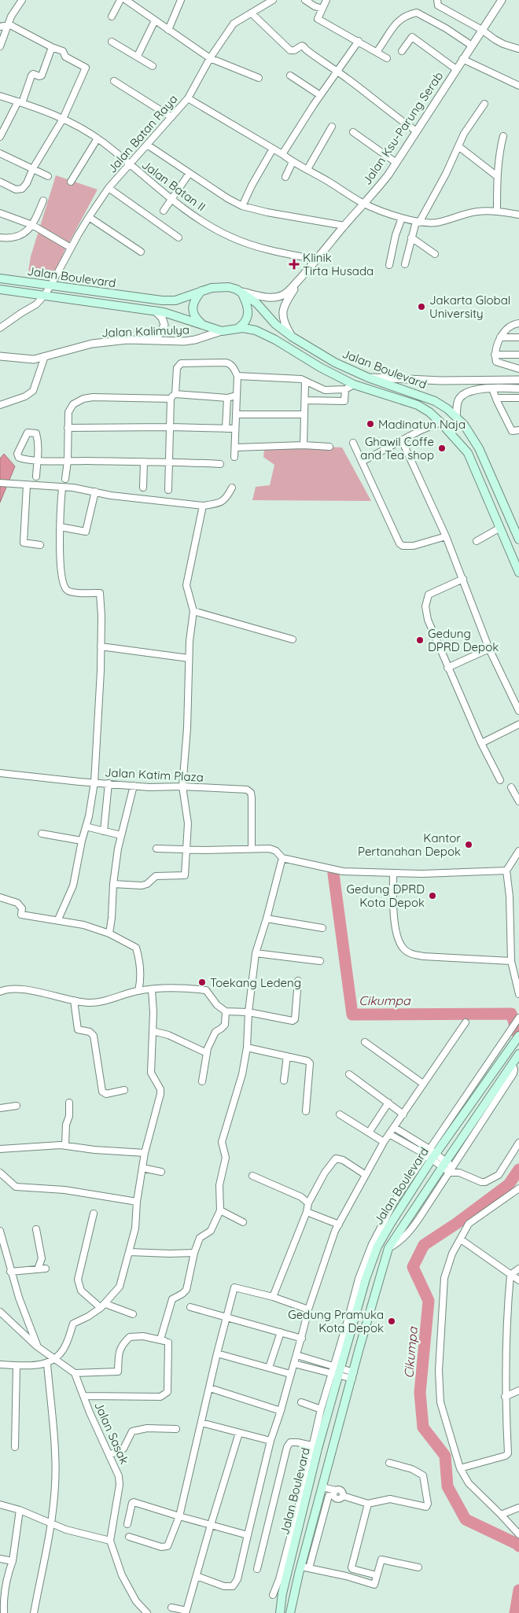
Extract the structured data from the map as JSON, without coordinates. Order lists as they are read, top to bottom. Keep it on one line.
{"streets":{"main road":["Jalan Boulevard"],"street":["Jalan Ksu-Parung Serab","Jalan Batan Raya","Jalan Batan II","Jalan Kalimulya","Jalan Katim Plaza","Jalan Sasak"]},"crossings":[["Jalan Ksu-Parung Serab","Jalan Batan II"],["Jalan Ksu-Parung Serab","Jalan Boulevard"],["Jalan Ksu-Parung Serab","Jalan Kalimulya"],["Jalan Batan Raya","Jalan Batan II"],["Jalan Batan Raya","Jalan Boulevard"],["Jalan Boulevard","Jalan Kalimulya"]],"water":["Cikumpa"],"places":{"health":["Klinik Tirta Husada"],"other":["Jakarta Global University","Madinatun Naja","Ghawil Coffe and Tea shop","Gedung DPRD Depok","Kantor Pertanahan Depok","Gedung DPRD Kota Depok","Toekang Ledeng","Gedung Pramuka Kota Depok"]}}
